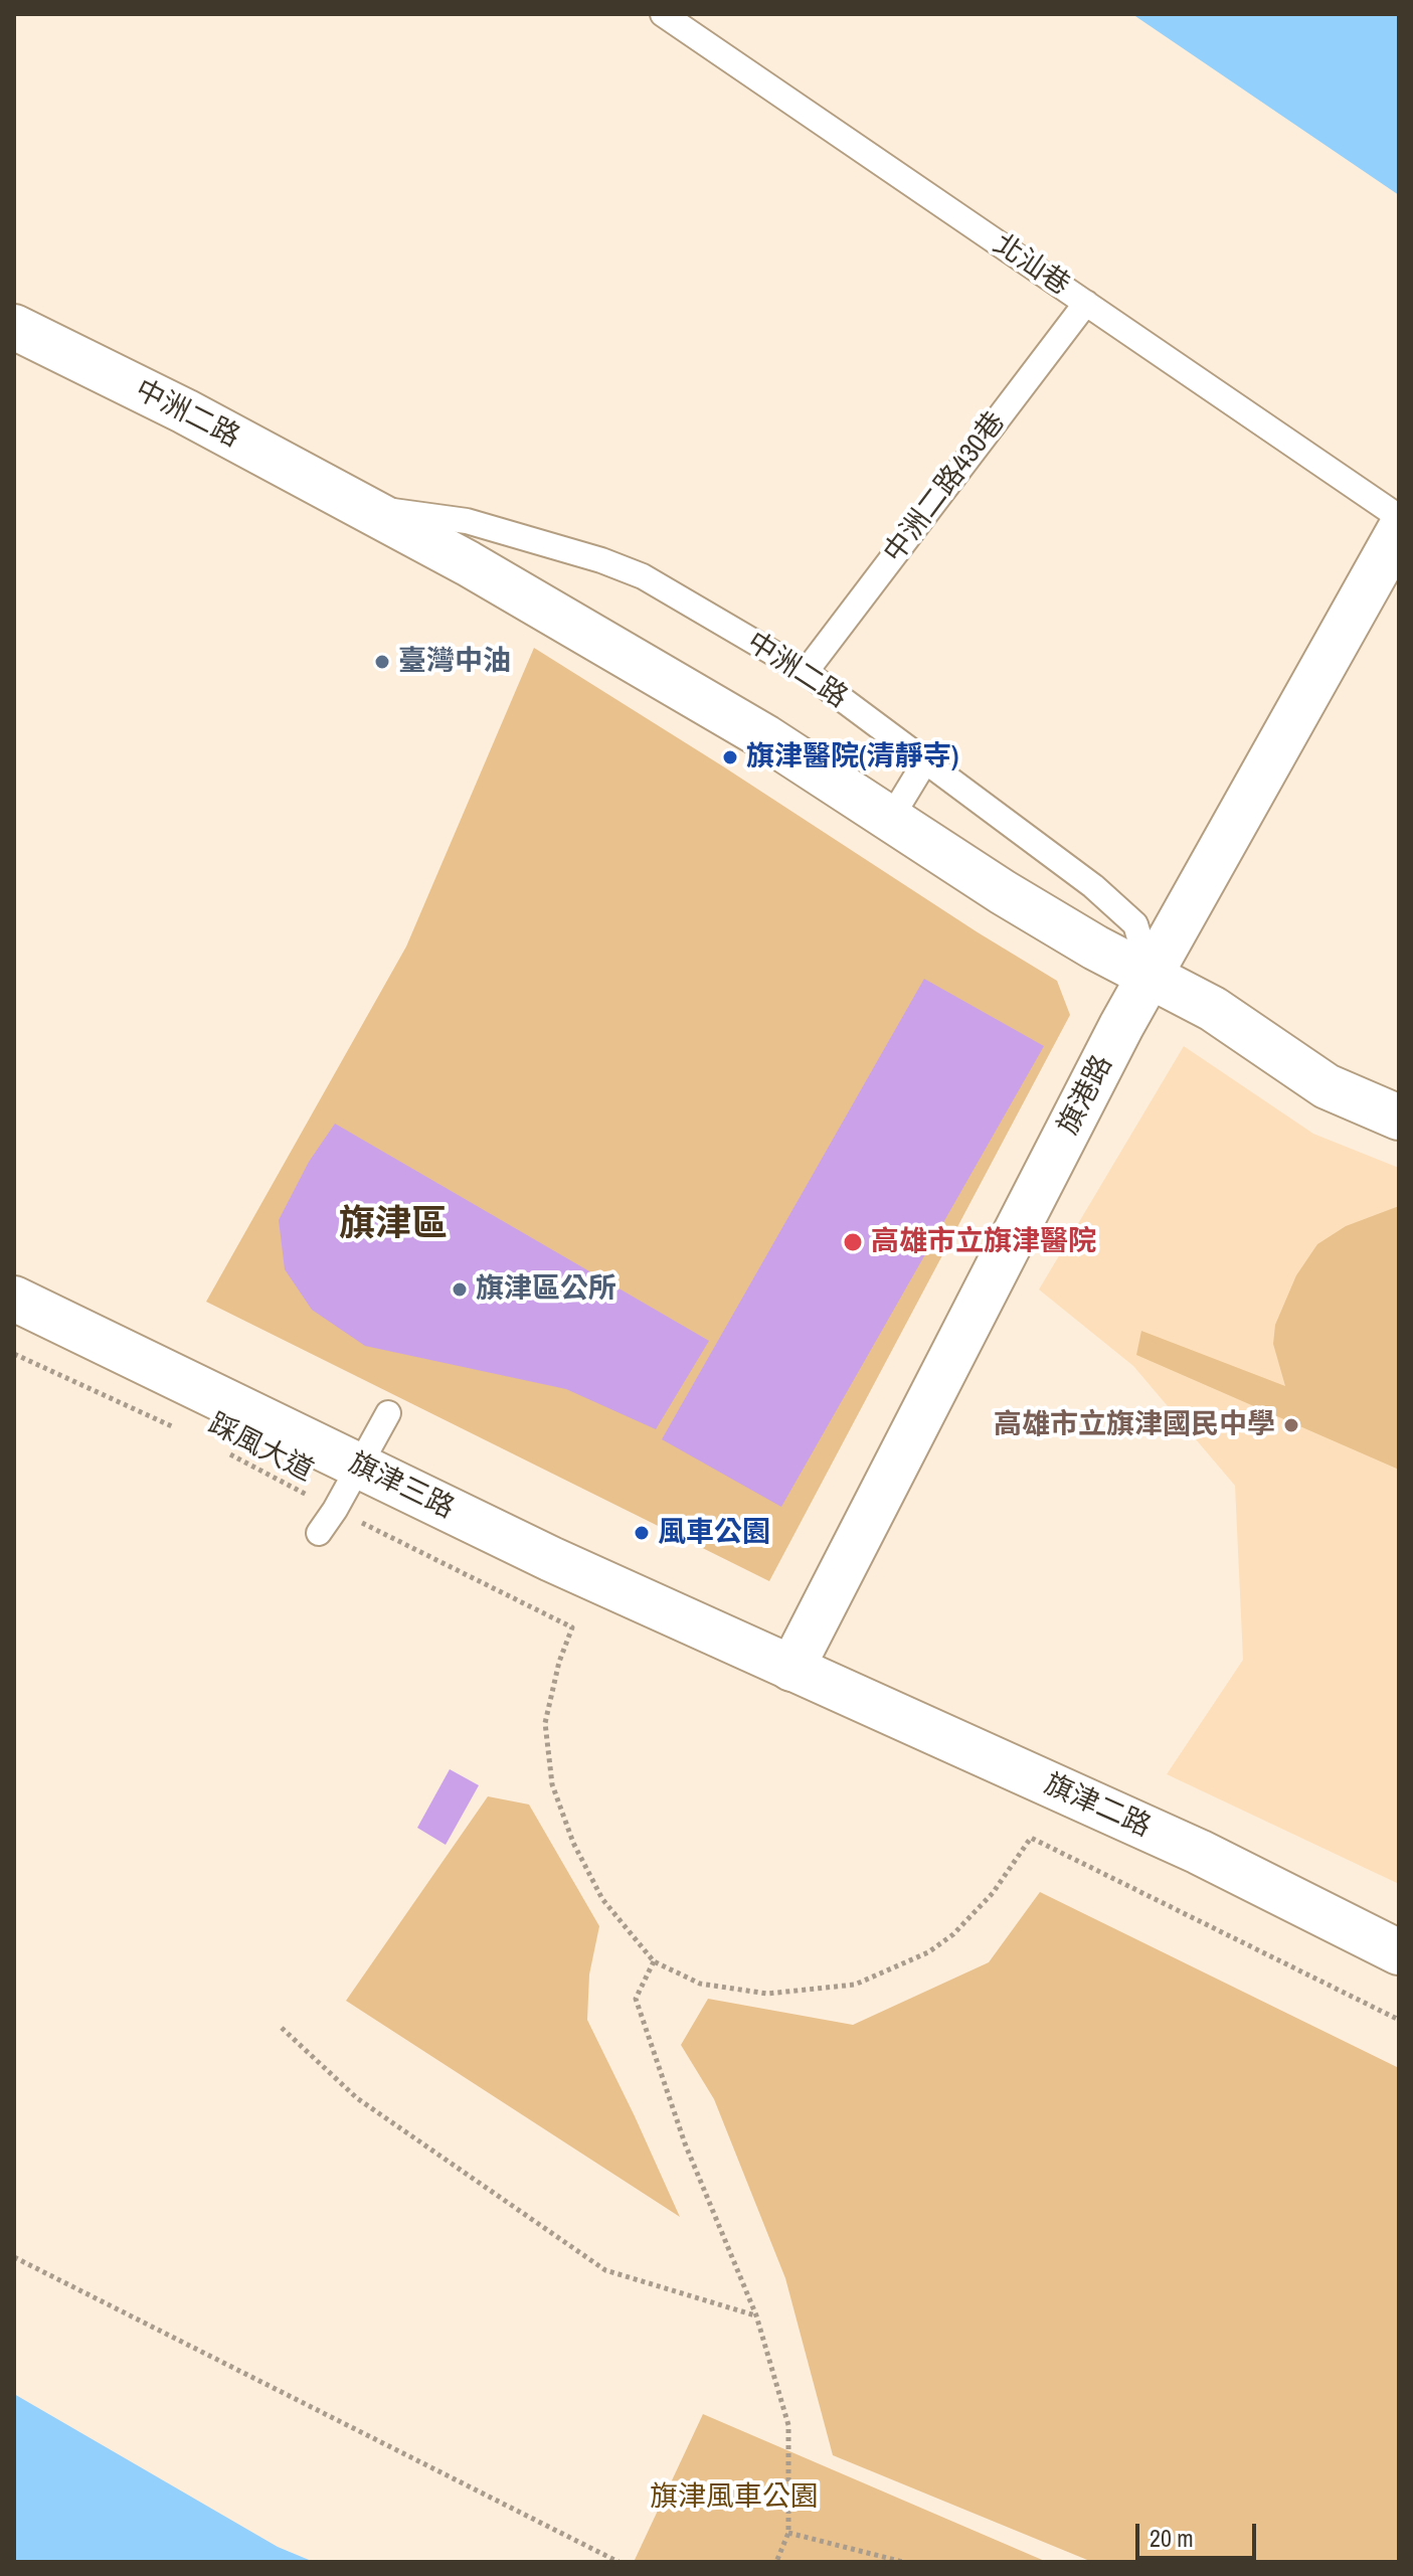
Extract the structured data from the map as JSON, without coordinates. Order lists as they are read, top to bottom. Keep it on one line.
{"streets":{"street":["中洲二路","旗港路","旗津三路","旗津二路"],"lane":["北汕巷","中洲二路430巷"],"path":["踩風大道"]},"crossings":[["北汕巷","中洲二路430巷"],["中洲二路","中洲二路430巷"],["中洲二路","旗港路"],["旗港路","旗津三路"],["旗港路","旗津二路"],["旗津三路","旗津二路"]],"districts":["旗津區"],"parks":["旗津風車公園"],"places":["臺灣中油","旗津醫院(清靜寺)","高雄市立旗津醫院","旗津區公所","高雄市立旗津國民中學","風車公園"],"scale_bar":"20 m"}
